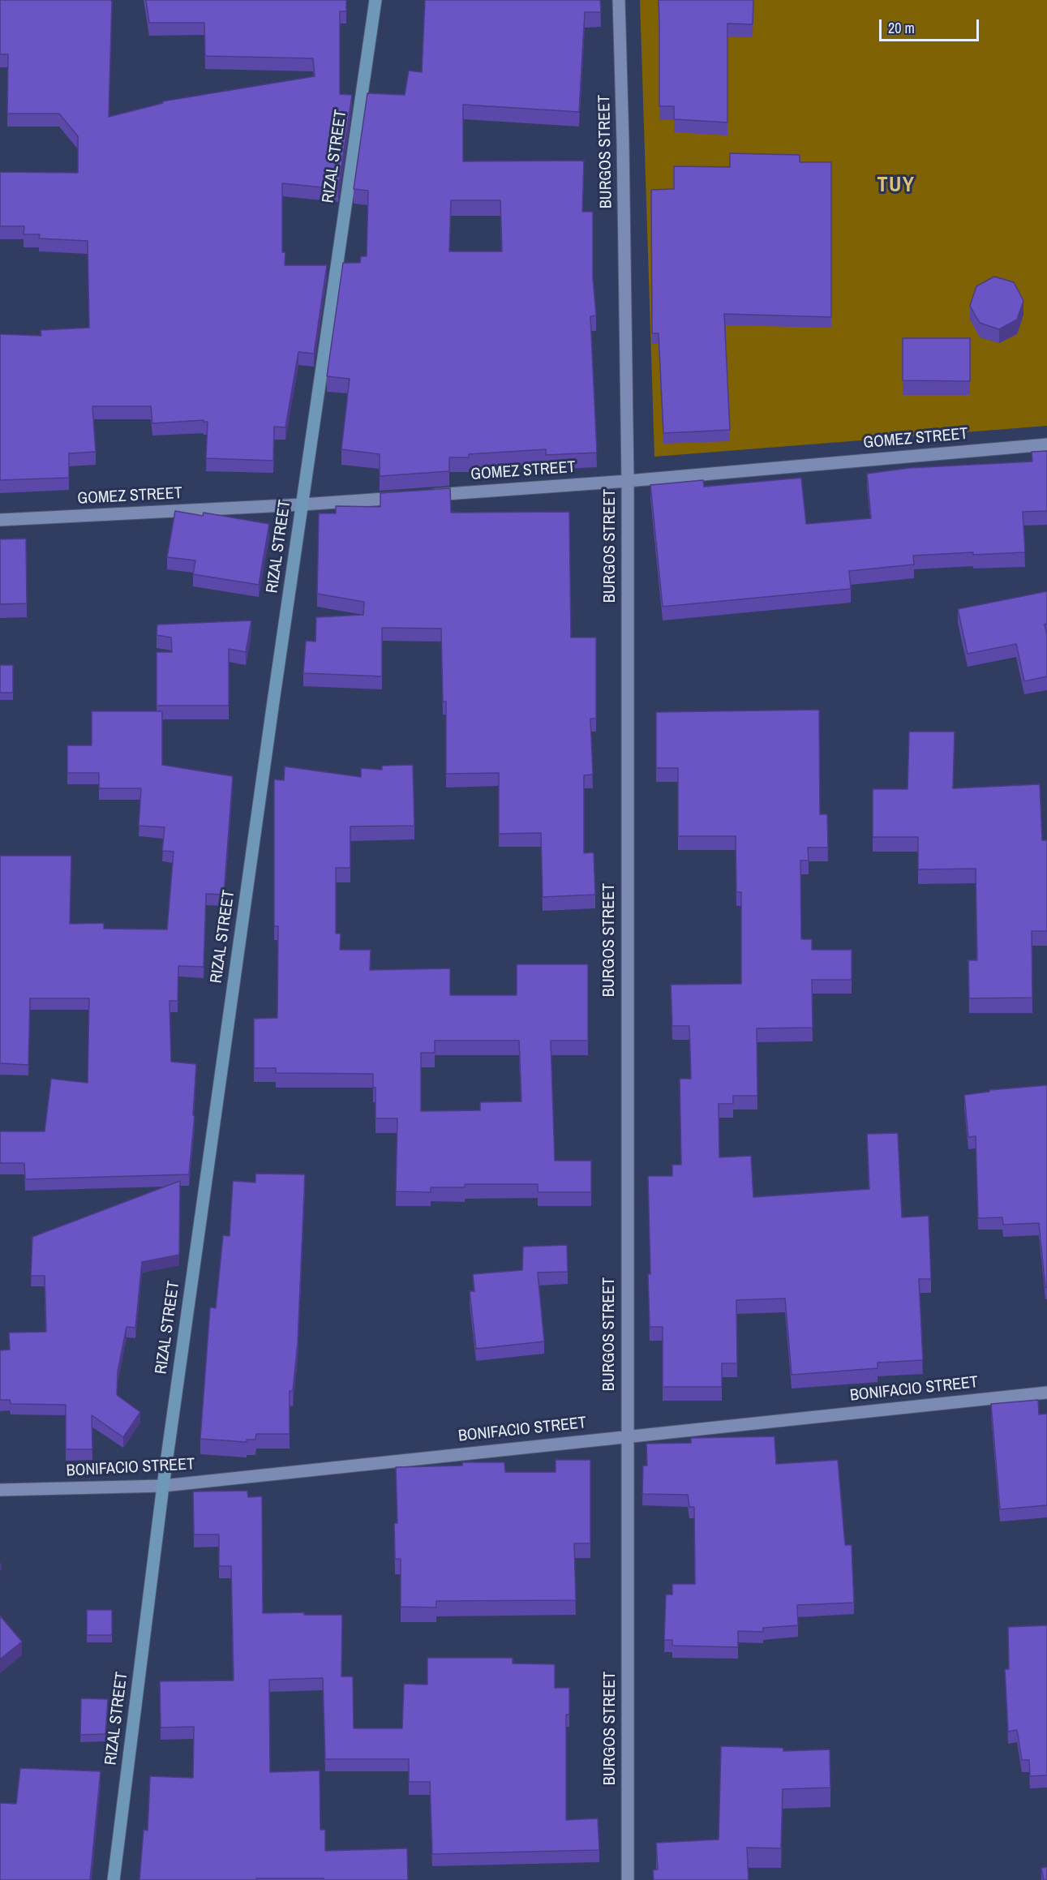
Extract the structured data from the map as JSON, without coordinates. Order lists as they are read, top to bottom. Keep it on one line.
{"streets":{"main road":["RIZAL STREET"],"street":["BURGOS STREET","GOMEZ STREET","BONIFACIO STREET"]},"crossings":[["BURGOS STREET","GOMEZ STREET"],["BURGOS STREET","BONIFACIO STREET"],["RIZAL STREET","GOMEZ STREET"],["RIZAL STREET","BONIFACIO STREET"]],"districts":["TUY"],"scale_bar":"20 m"}
